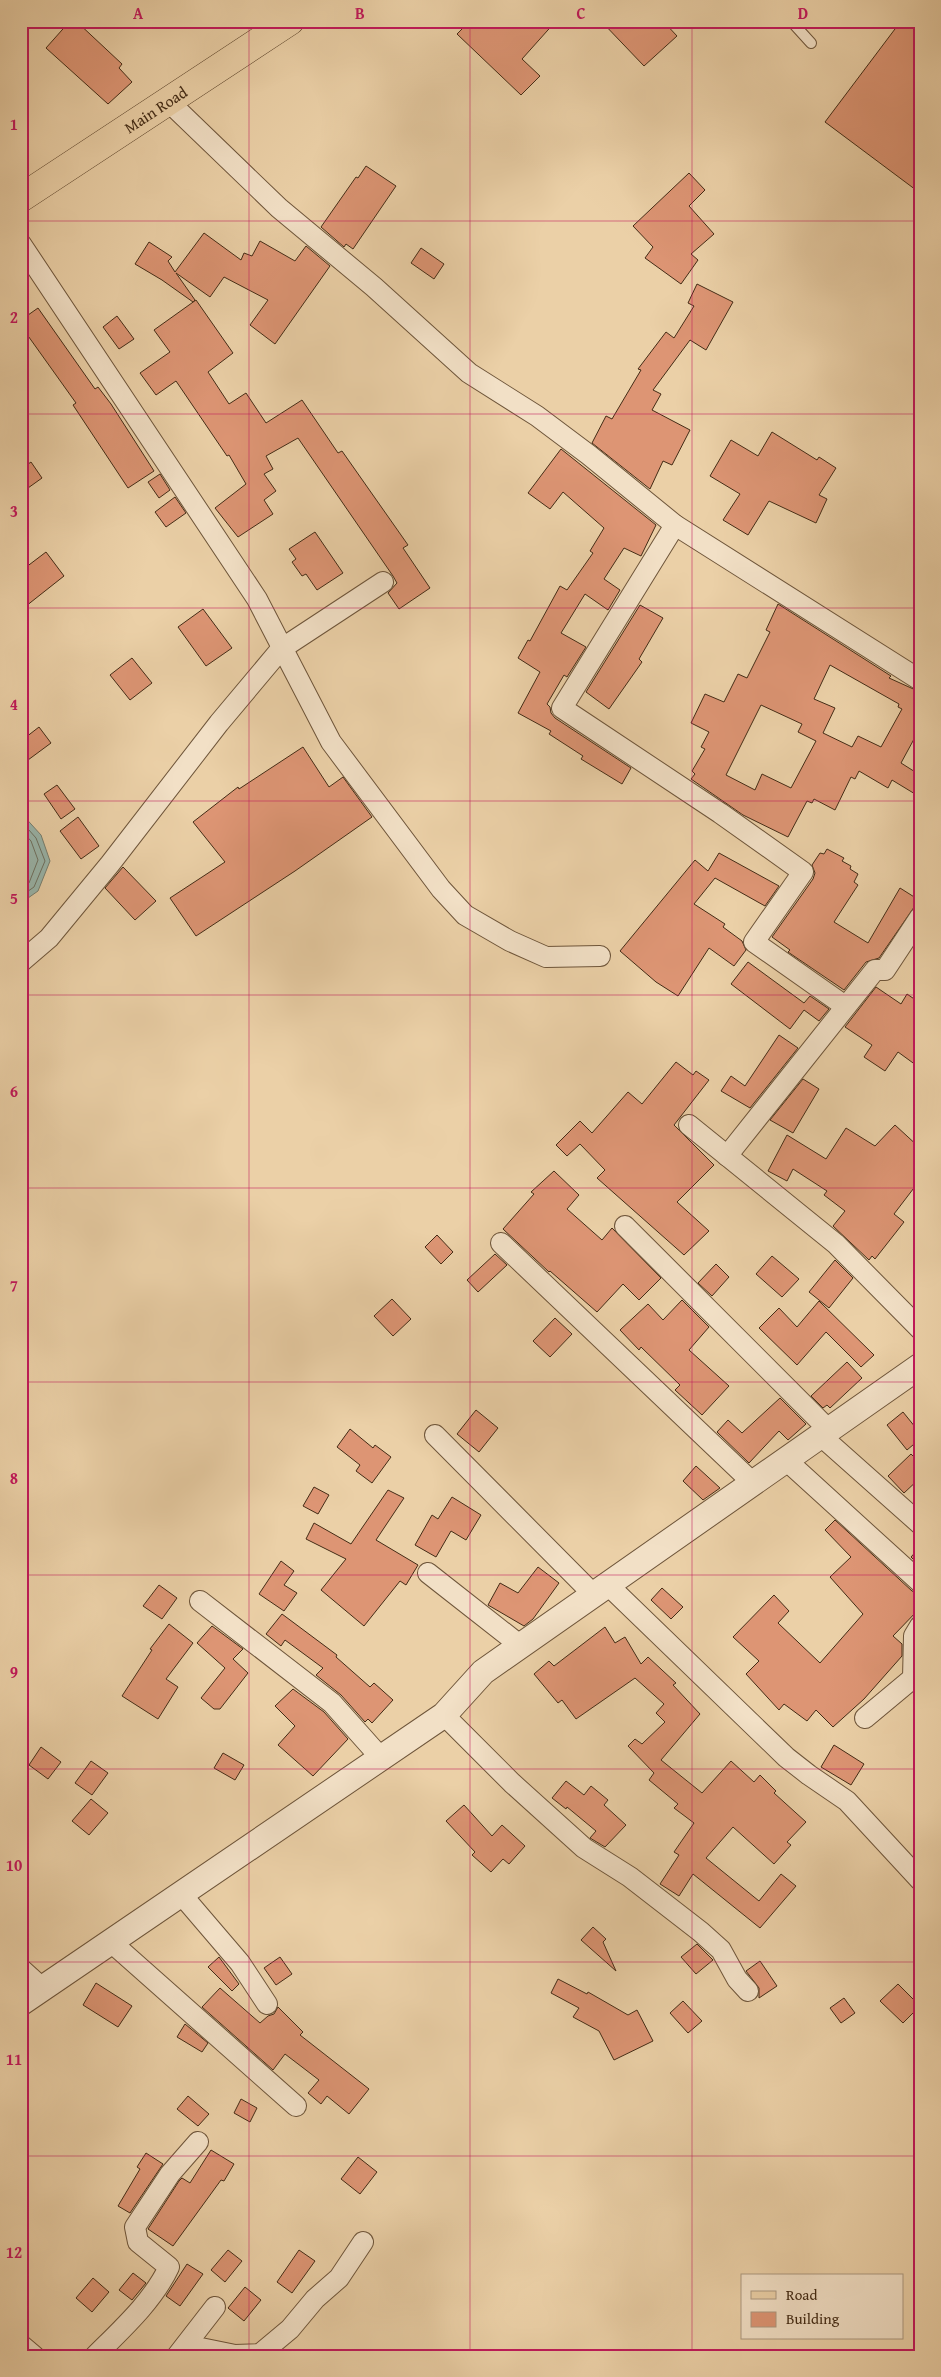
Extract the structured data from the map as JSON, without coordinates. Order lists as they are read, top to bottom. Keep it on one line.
{"streets":{"main road":["Main Road"]},"legend":["Road","Building"],"grid":{"columns":["A","B","C","D"],"rows":["1","2","3","4","5","6","7","8","9","10","11","12"]}}
